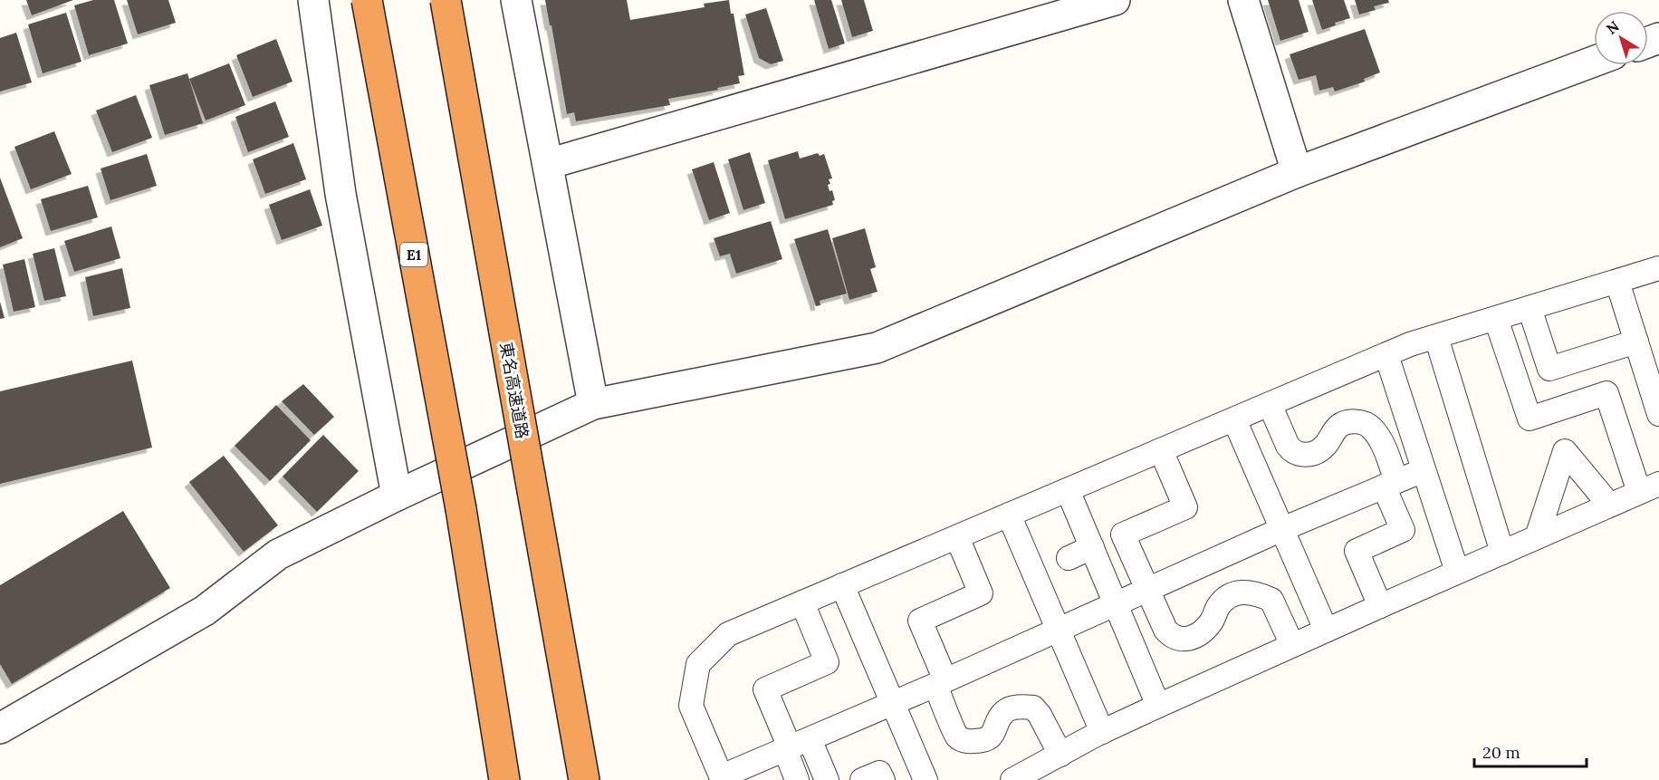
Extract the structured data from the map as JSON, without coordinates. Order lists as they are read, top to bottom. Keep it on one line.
{"streets":{"highway":["E1","東名高速道路"]},"scale_bar":"20 m","north":"top left"}
